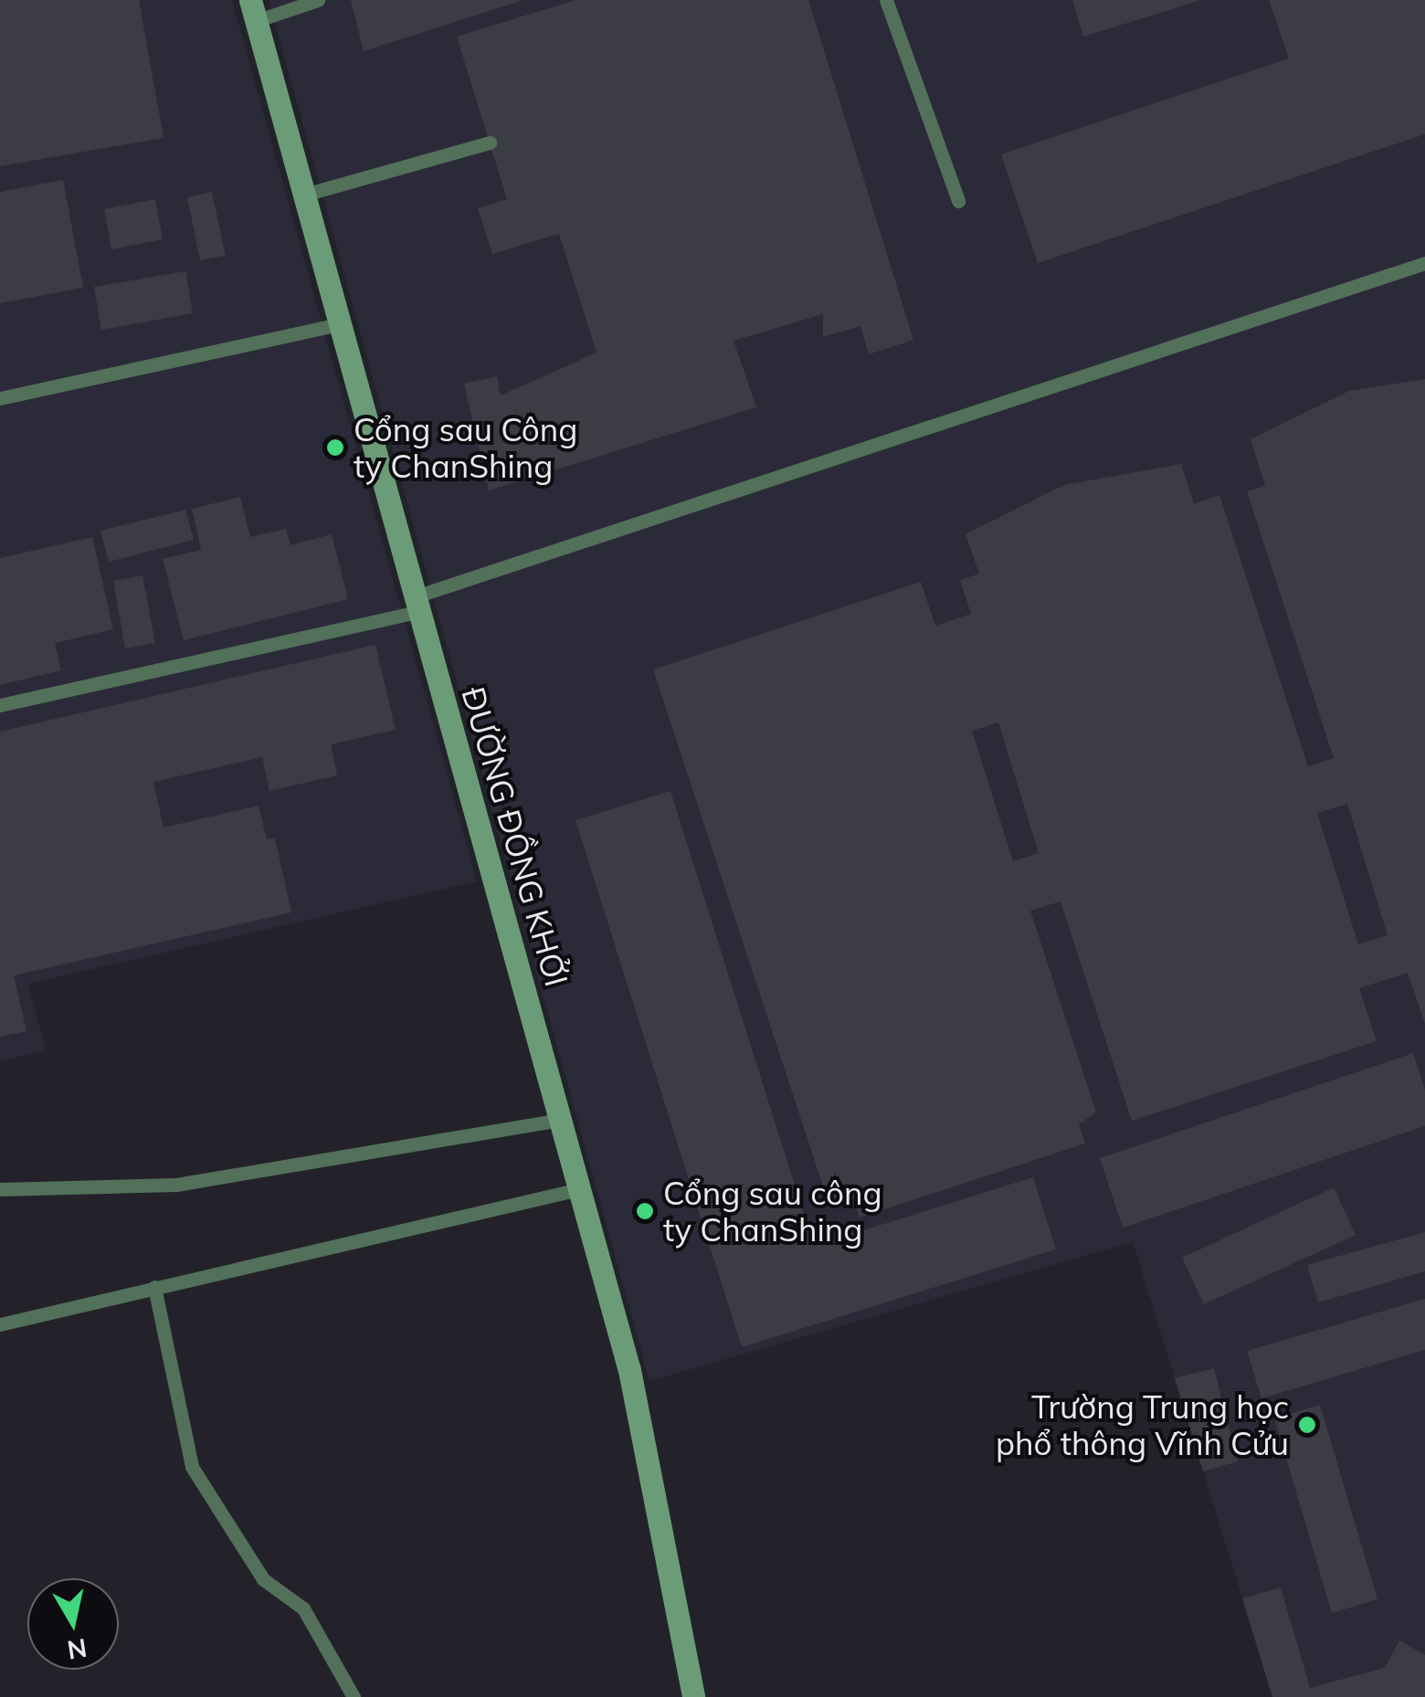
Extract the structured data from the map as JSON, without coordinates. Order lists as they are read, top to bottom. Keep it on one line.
{"streets":{"main road":["ĐƯỜNG ĐỒNG KHỞI"]},"places":["Cổng sau Công ty ChanShing","Cổng sau công ty ChanShing","Trường Trung học phổ thông Vĩnh Cửu"],"north":"bottom"}
